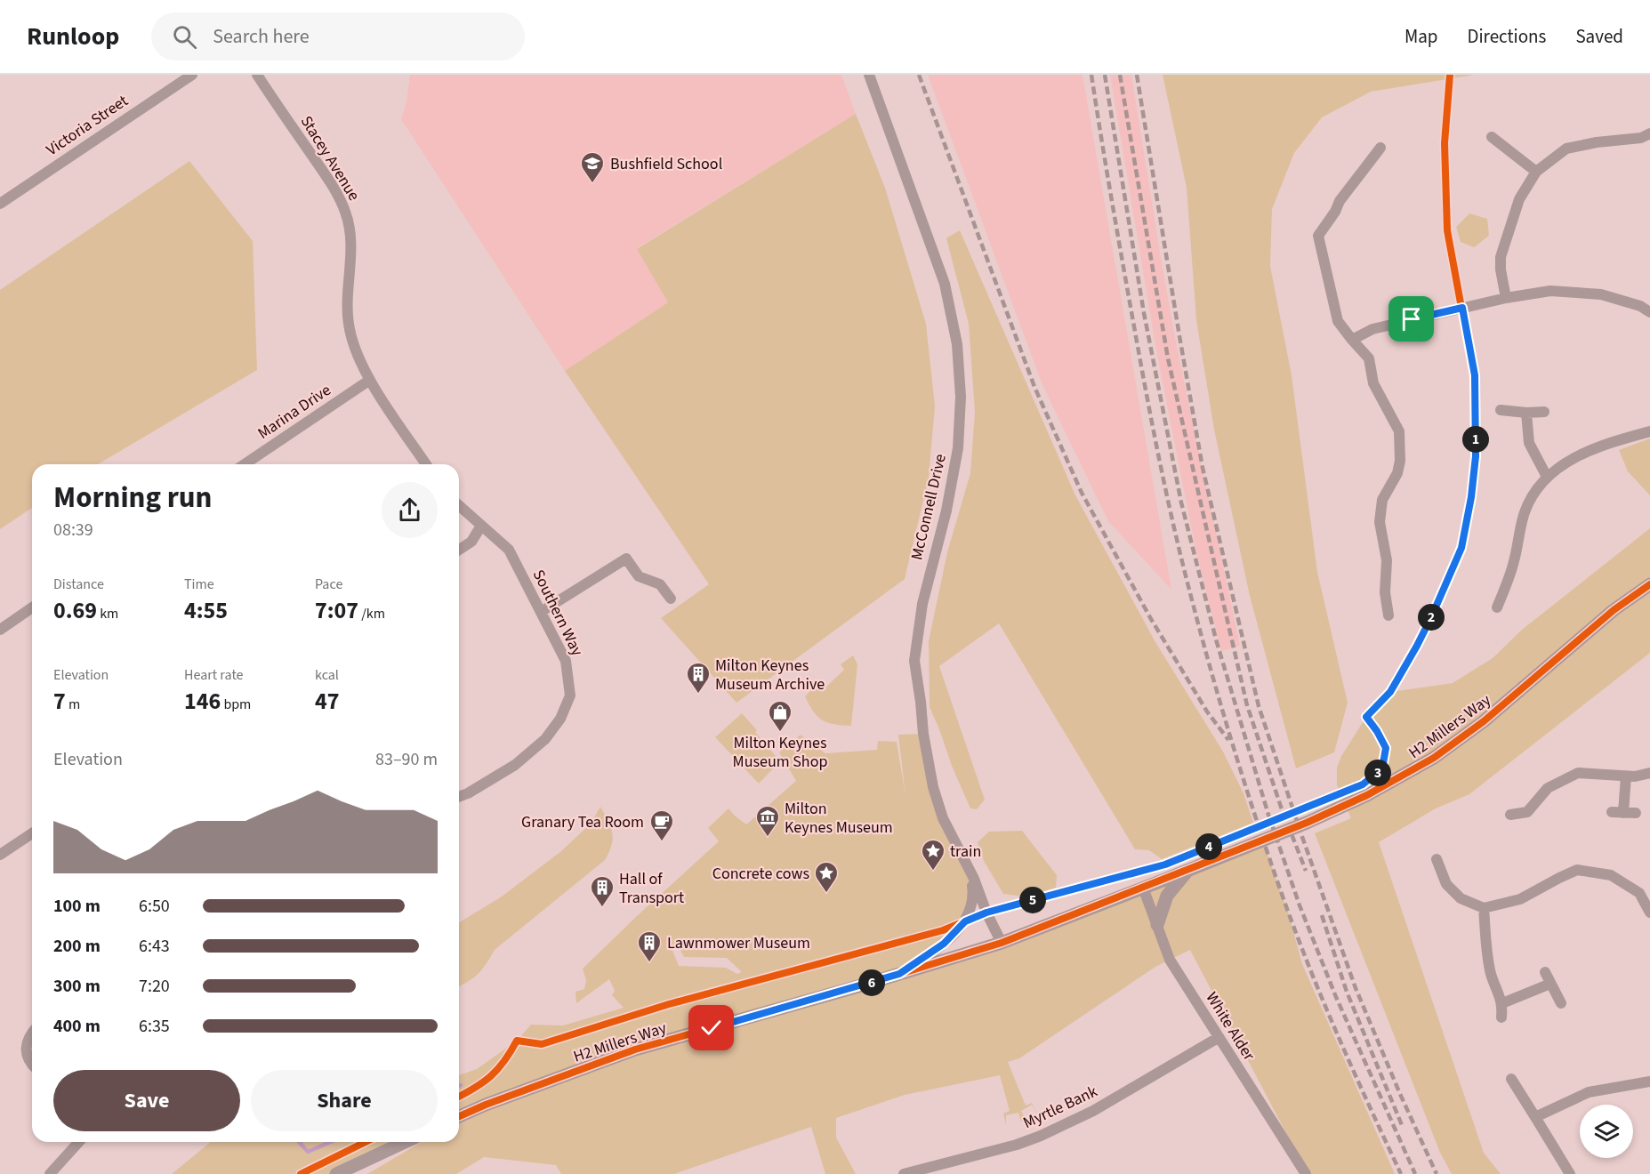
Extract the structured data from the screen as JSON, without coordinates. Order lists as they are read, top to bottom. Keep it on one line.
{"streets":{"street":["Victoria Street","Stacey Avenue","Marina Drive","McConnell Drive","Southern Way","H2 Millers Way","White Alder","Myrtle Bank"]},"crossings":[["Stacey Avenue","Marina Drive"],["McConnell Drive","H2 Millers Way"],["H2 Millers Way","White Alder"],["White Alder","Myrtle Bank"]],"places":{"school or university":["Bushfield School"],"building":["Milton Keynes Museum Archive","Hall of Transport","Lawnmower Museum"],"shop":["Milton Keynes Museum Shop"],"museum":["Milton Keynes Museum"],"cafe":["Granary Tea Room"],"place":["train","Concrete cows"]},"page":{"header":"Runloop","search":"Search here","nav":["Map","Directions","Saved"],"pins":["1","2","3","4","5","6"],"heading":["Morning run","08:39"],"stats":[["Distance","0.69 km"],["Time","4:55"],["Pace","7:07 /km"],["Elevation","7 m"],["Heart rate","146 bpm"],["kcal","47"]],"chart":["Elevation","83–90 m"],"list":[{"name":"100 m","note":"6:50"},{"name":"200 m","note":"6:43"},{"name":"300 m","note":"7:20"},{"name":"400 m","note":"6:35"}],"buttons":["Save","Share"]}}
